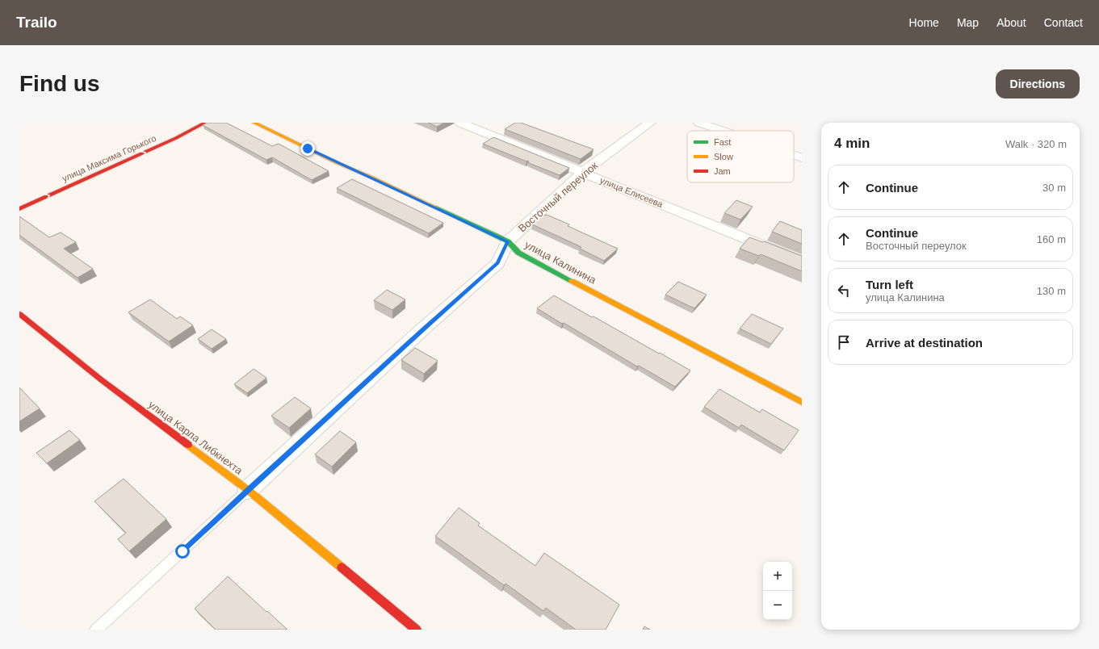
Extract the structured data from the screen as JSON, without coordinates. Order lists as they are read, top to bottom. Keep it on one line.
{"streets":{"street":["улица Максима Горького","улица Елисеева","Восточный переулок","улица Калинина","улица Карла Либкнехта"]},"crossings":[["улица Елисеева","Восточный переулок"],["Восточный переулок","улица Калинина"],["Восточный переулок","улица Карла Либкнехта"]],"one_way":["улица Максима Горького"],"legend":["Fast","Slow","Jam"],"page":{"header":"Trailo","nav":["Home","Map","About","Contact"],"buttons":"Directions","title":"Find us","heading":["4 min","Walk · 320 m"],"list":[["Continue","30 m"],["Continue","Восточный переулок","160 m"],["Turn left","улица Калинина","130 m"],"Arrive at destination"],"map_buttons":["+","−"]}}
